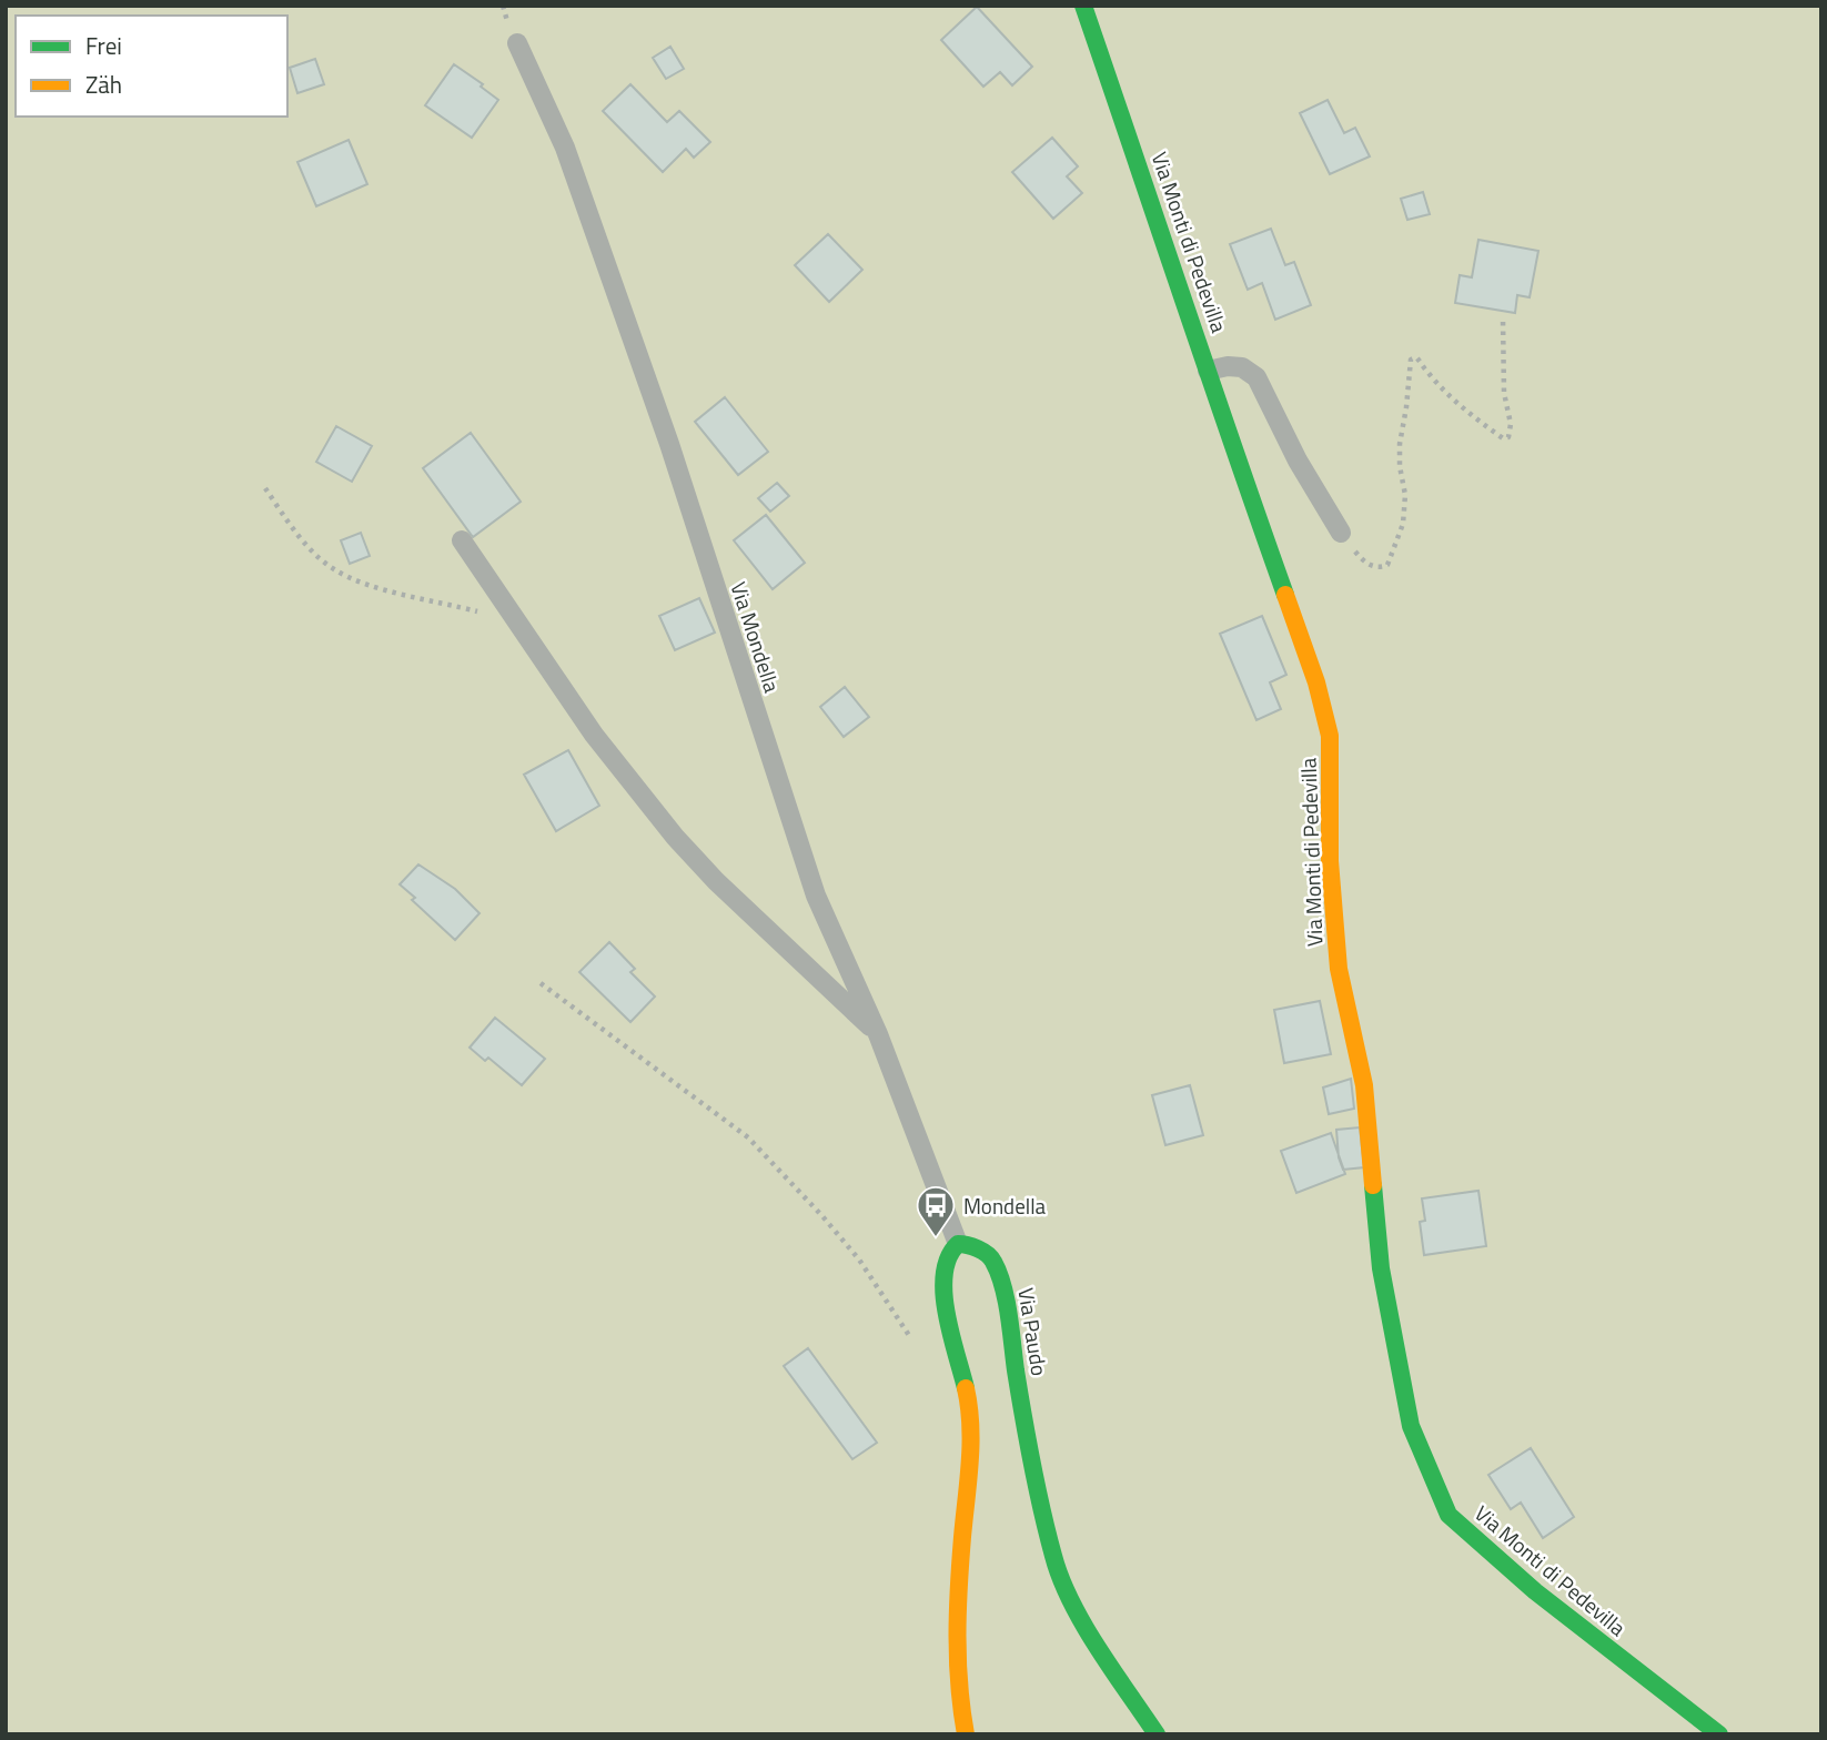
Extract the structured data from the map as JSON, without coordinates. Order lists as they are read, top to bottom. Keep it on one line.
{"streets":{"street":["Via Monti di Pedevilla","Via Paudo"],"lane":["Via Mondella"]},"crossings":[["Via Mondella","Via Paudo"]],"places":{"bus stop":["Mondella"]},"legend":["Frei","Zäh"]}
